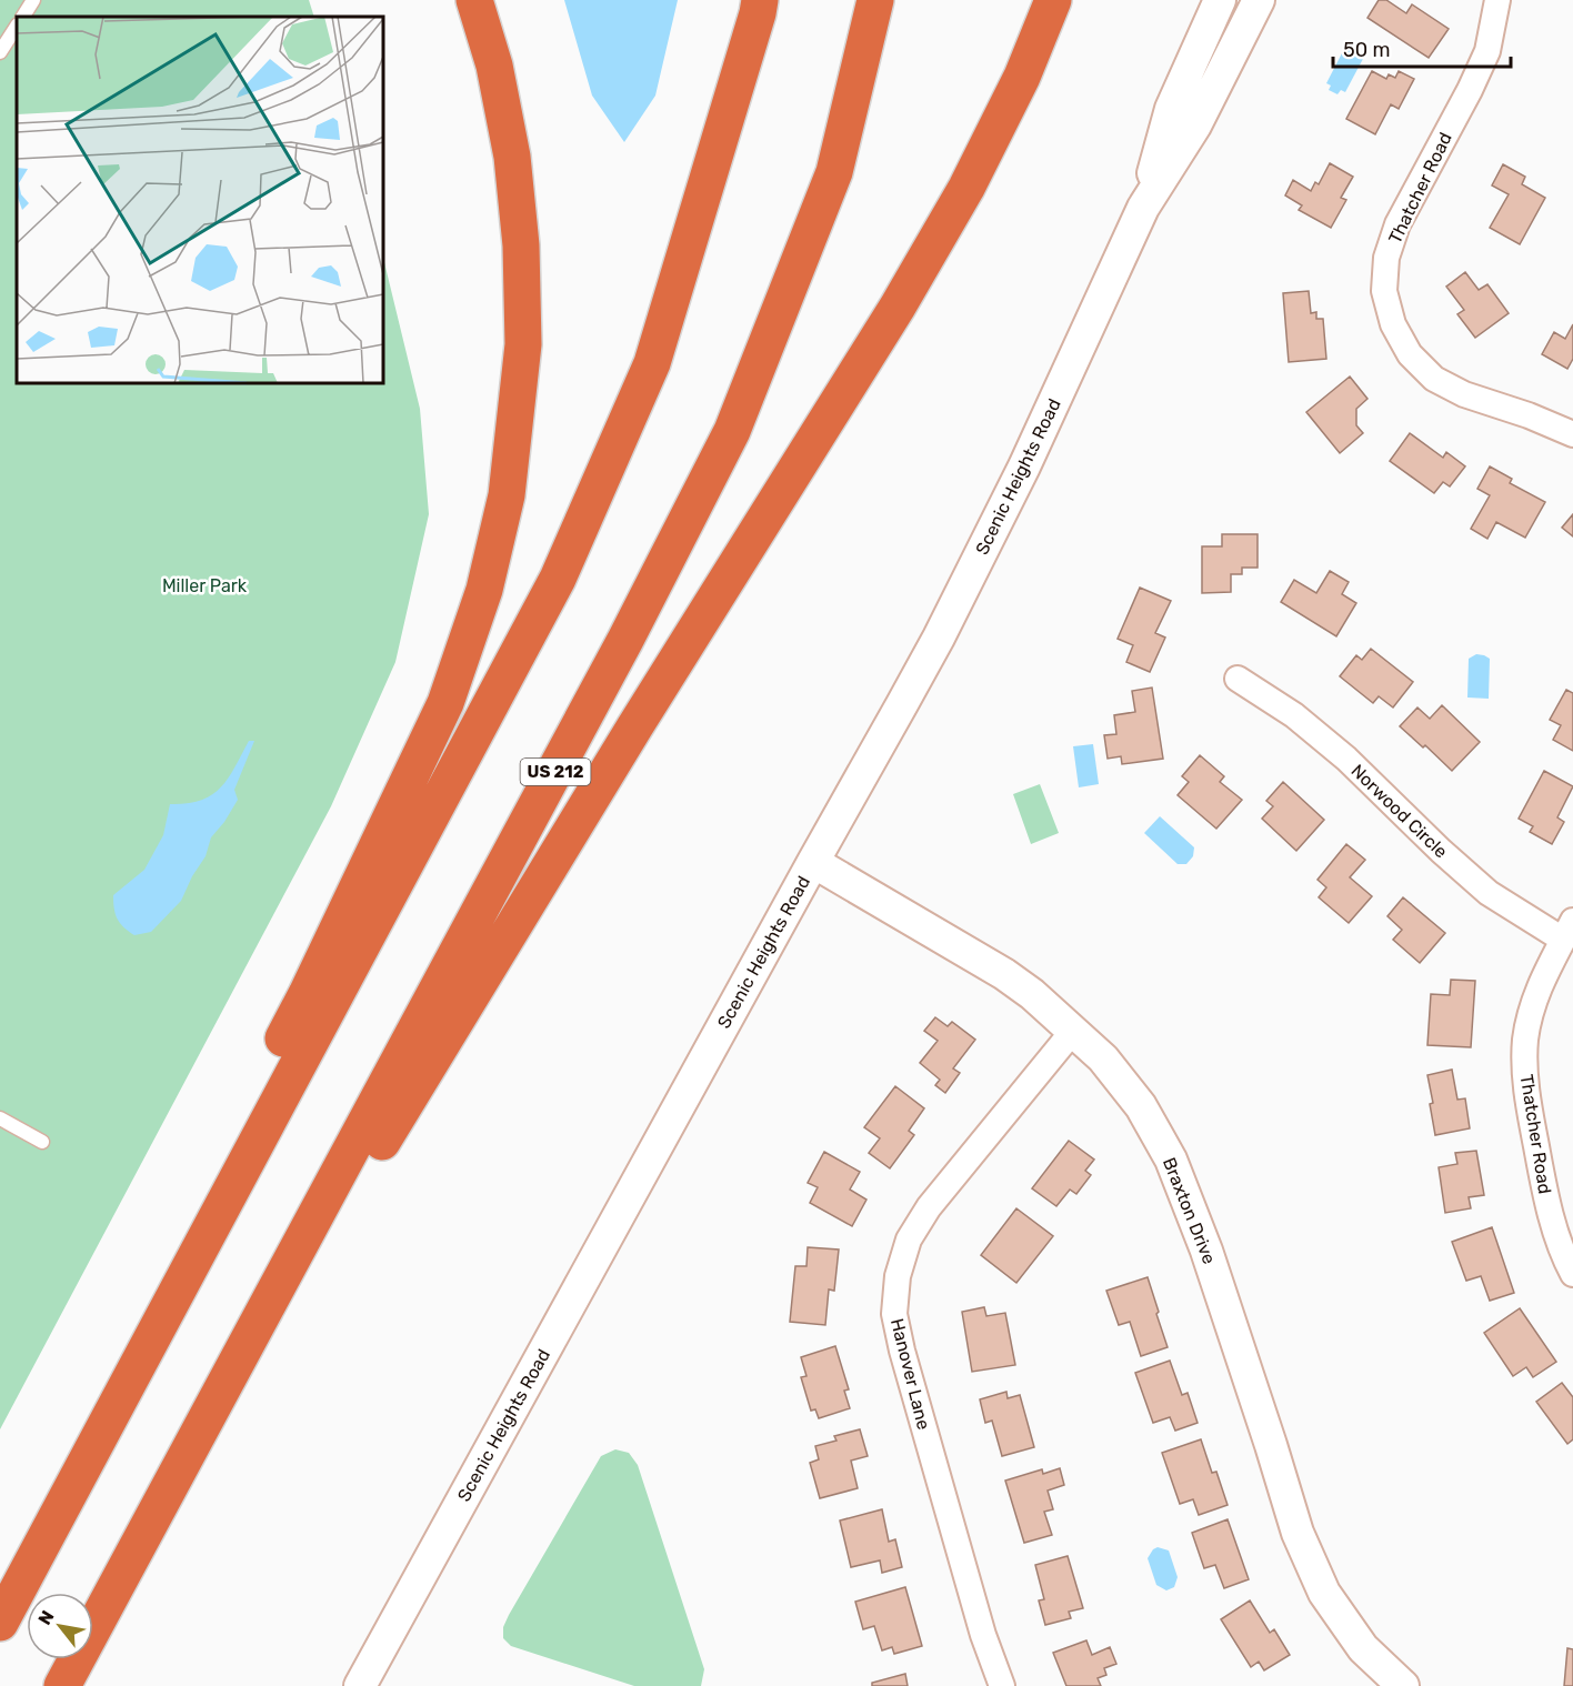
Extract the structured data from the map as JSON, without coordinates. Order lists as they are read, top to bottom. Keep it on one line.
{"streets":{"highway":["US 212"],"street":["Thatcher Road","Scenic Heights Road","Norwood Circle","Braxton Drive","Hanover Lane"]},"crossings":[["Thatcher Road","Norwood Circle"],["Scenic Heights Road","Braxton Drive"],["Braxton Drive","Hanover Lane"]],"parks":["Miller Park"],"scale_bar":"50 m","north":"top left"}
